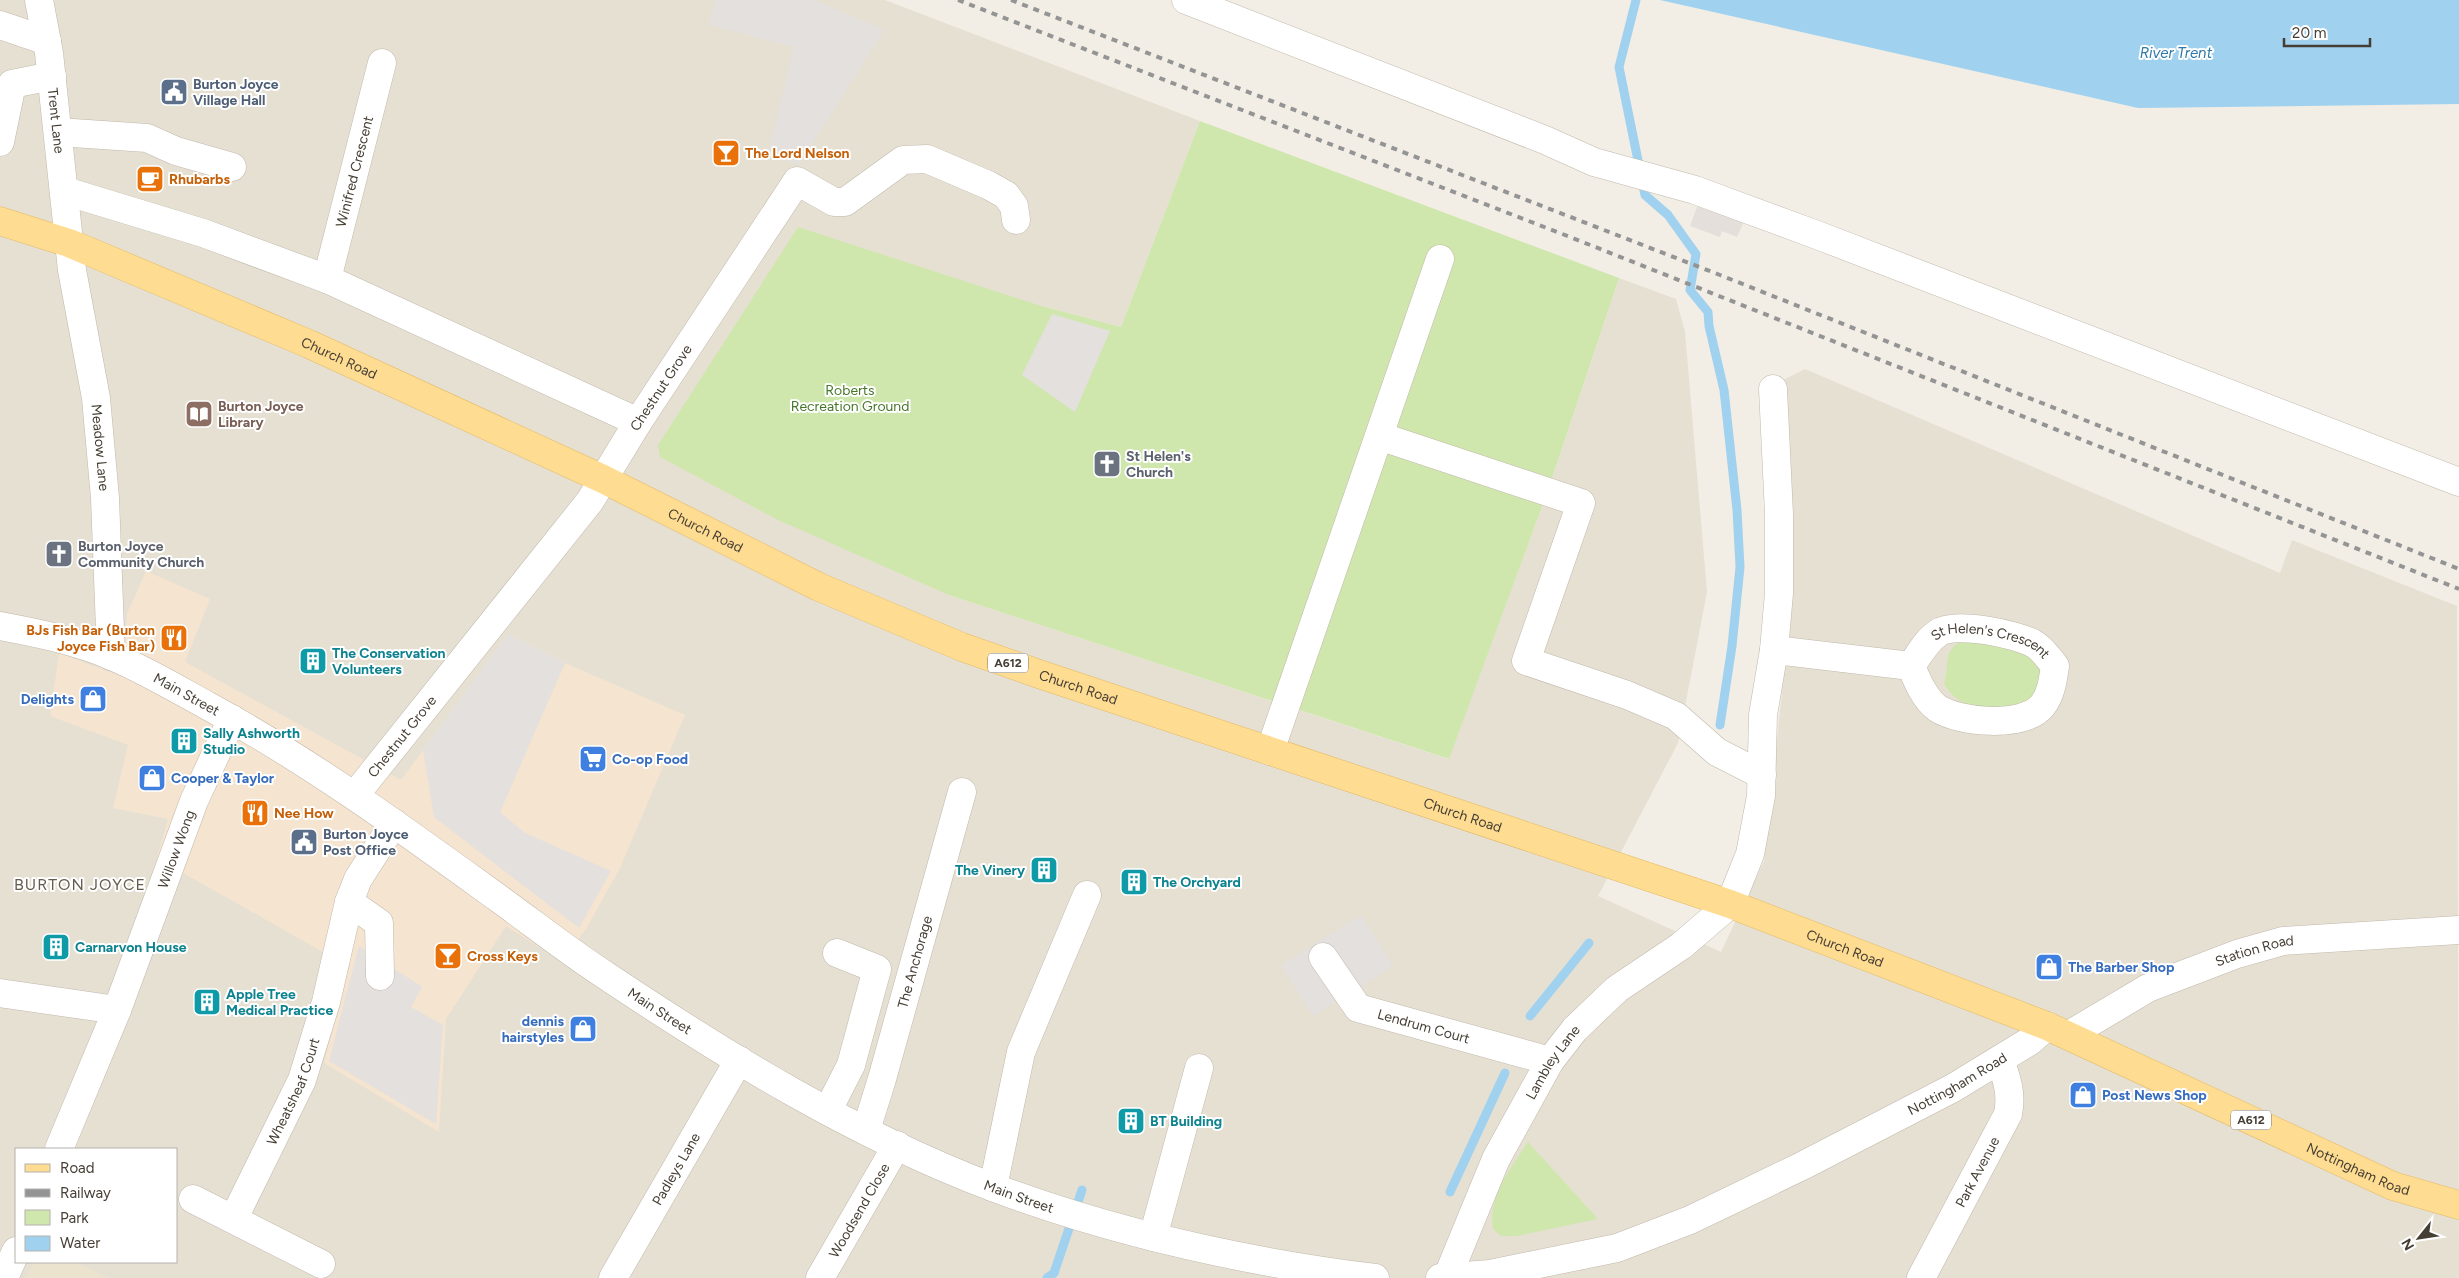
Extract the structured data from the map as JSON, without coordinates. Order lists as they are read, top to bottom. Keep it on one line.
{"streets":{"main road":["Church Road","A612","Nottingham Road"],"street":["Trent Lane","Winifred Crescent","Chestnut Grove","Meadow Lane","St Helen's Crescent","Main Street","Willow Wong","Station Road","The Anchorage","Lendrum Court","Lambley Lane","Wheatsheaf Court","Padleys Lane","Park Avenue","Woodsend Close"]},"crossings":[["Trent Lane","Church Road"],["Trent Lane","Meadow Lane"],["Church Road","Chestnut Grove"],["Church Road","Meadow Lane"],["Church Road","Station Road"],["Church Road","Lambley Lane"],["Church Road","Nottingham Road"],["Chestnut Grove","Main Street"],["Meadow Lane","Main Street"],["Main Street","Willow Wong"],["Main Street","The Anchorage"],["Main Street","Wheatsheaf Court"],["Main Street","Padleys Lane"],["Main Street","Woodsend Close"],["Station Road","Nottingham Road"],["Lendrum Court","Lambley Lane"],["Lambley Lane","Nottingham Road"],["Nottingham Road","Park Avenue"]],"districts":["BURTON JOYCE"],"water":["River Trent"],"parks":["Roberts Recreation Ground"],"places":{"public building":["Burton Joyce Village Hall","Burton Joyce Post Office"],"bar":["The Lord Nelson","Cross Keys"],"cafe":["Rhubarbs"],"library":["Burton Joyce Library"],"church":["St Helen's Church","Burton Joyce Community Church"],"restaurant":["BJs Fish Bar (Burton Joyce Fish Bar)","Nee How"],"building":["The Conservation Volunteers","Sally Ashworth Studio","The Vinery","The Orchyard","Carnarvon House","Apple Tree Medical Practice","BT Building"],"shop":["Delights","Cooper & Taylor","The Barber Shop","dennis hairstyles","Post News Shop"],"supermarket":["Co-op Food"]},"legend":["Road","Railway","Park","Water"],"scale_bar":"20 m","north":"bottom left"}
